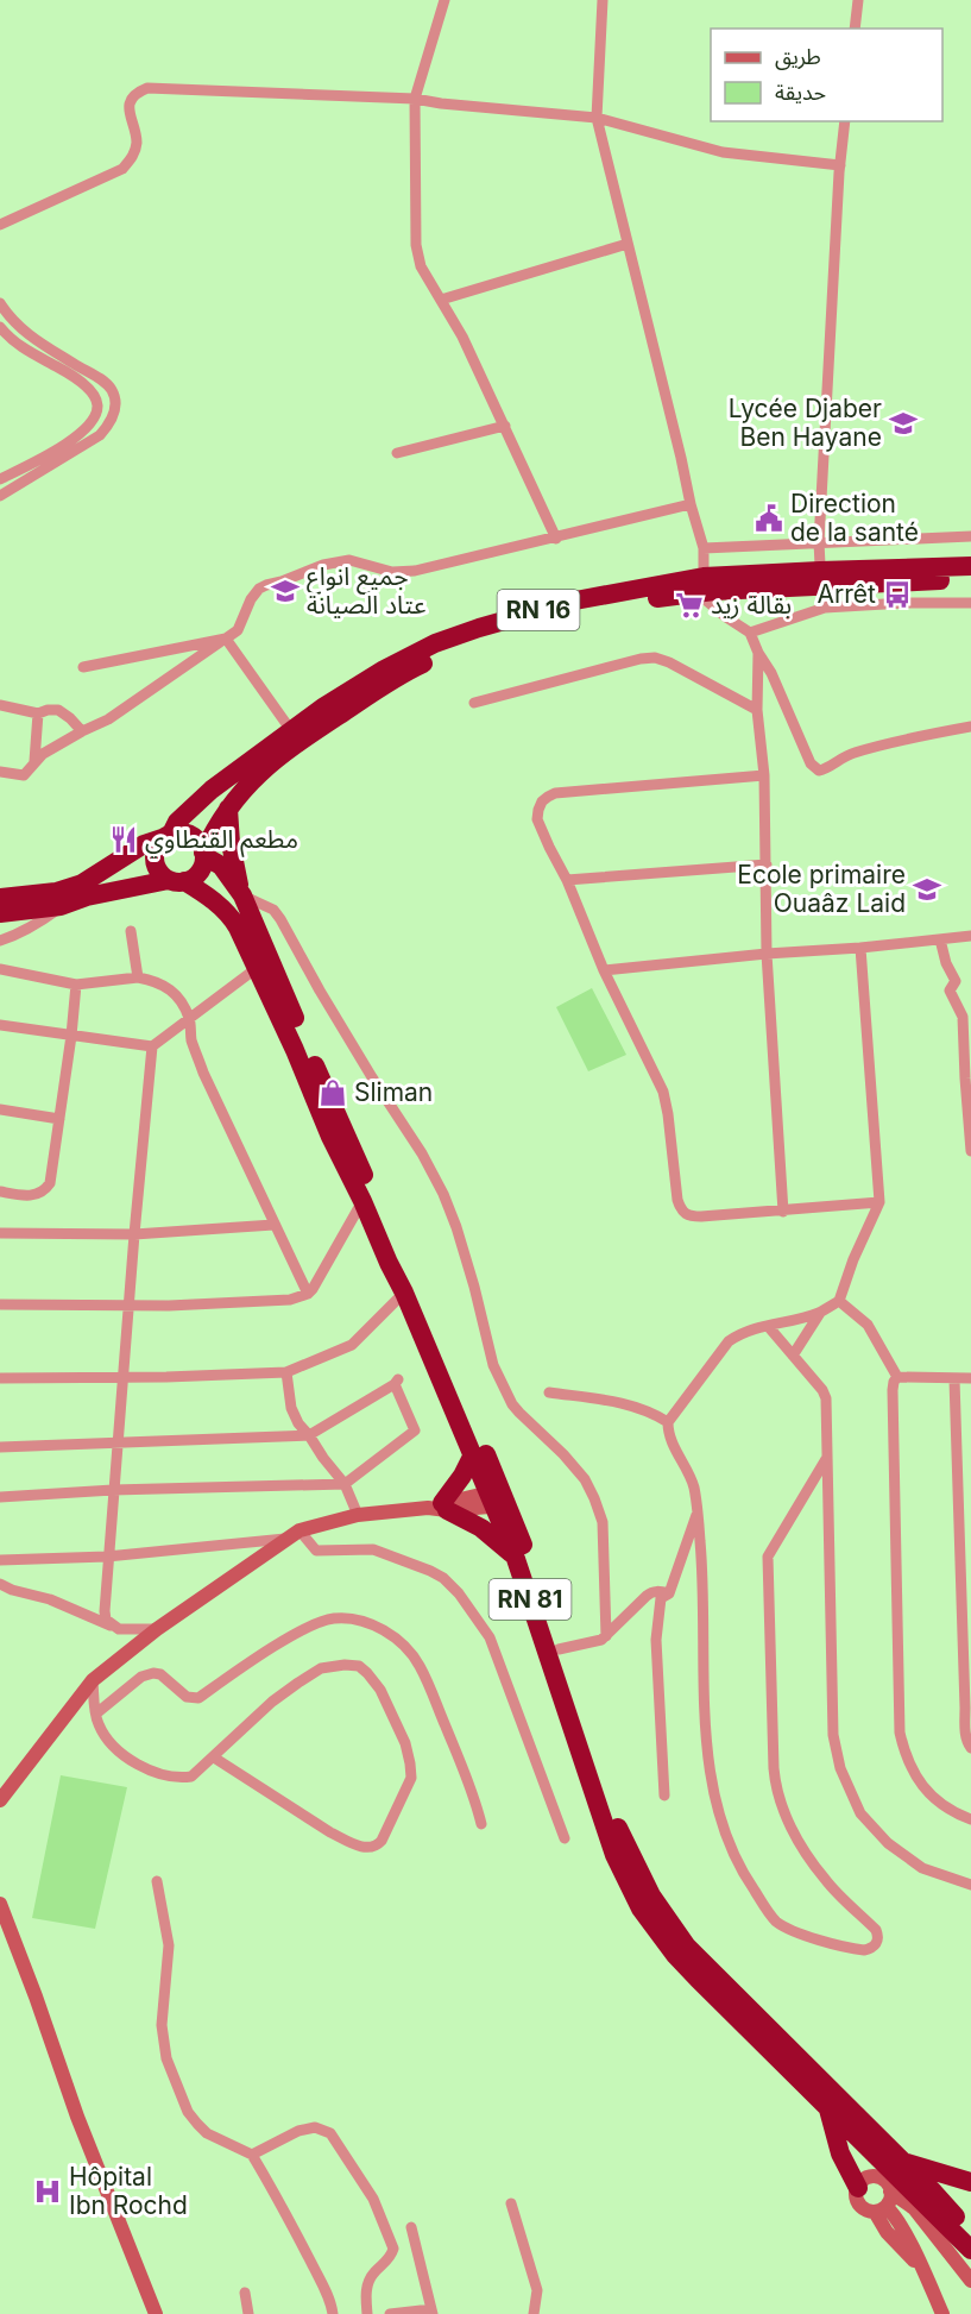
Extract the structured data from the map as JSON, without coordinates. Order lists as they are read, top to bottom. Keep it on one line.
{"streets":{"highway":["RN 16","RN 81"]},"crossings":[["RN 16","RN 81"]],"places":{"school or university":["Lycée Djaber Ben Hayane","جميع انواع عتاد الصيانة","Ecole primaire Ouaâz Laid"],"public building":["Direction de la santé"],"bus stop":["Arrêt"],"supermarket":["بقالة زيد"],"restaurant":["مطعم القنطاوي"],"shop":["Sliman"],"hospital":["Hôpital Ibn Rochd"]},"legend":["طريق","حديقة"]}
